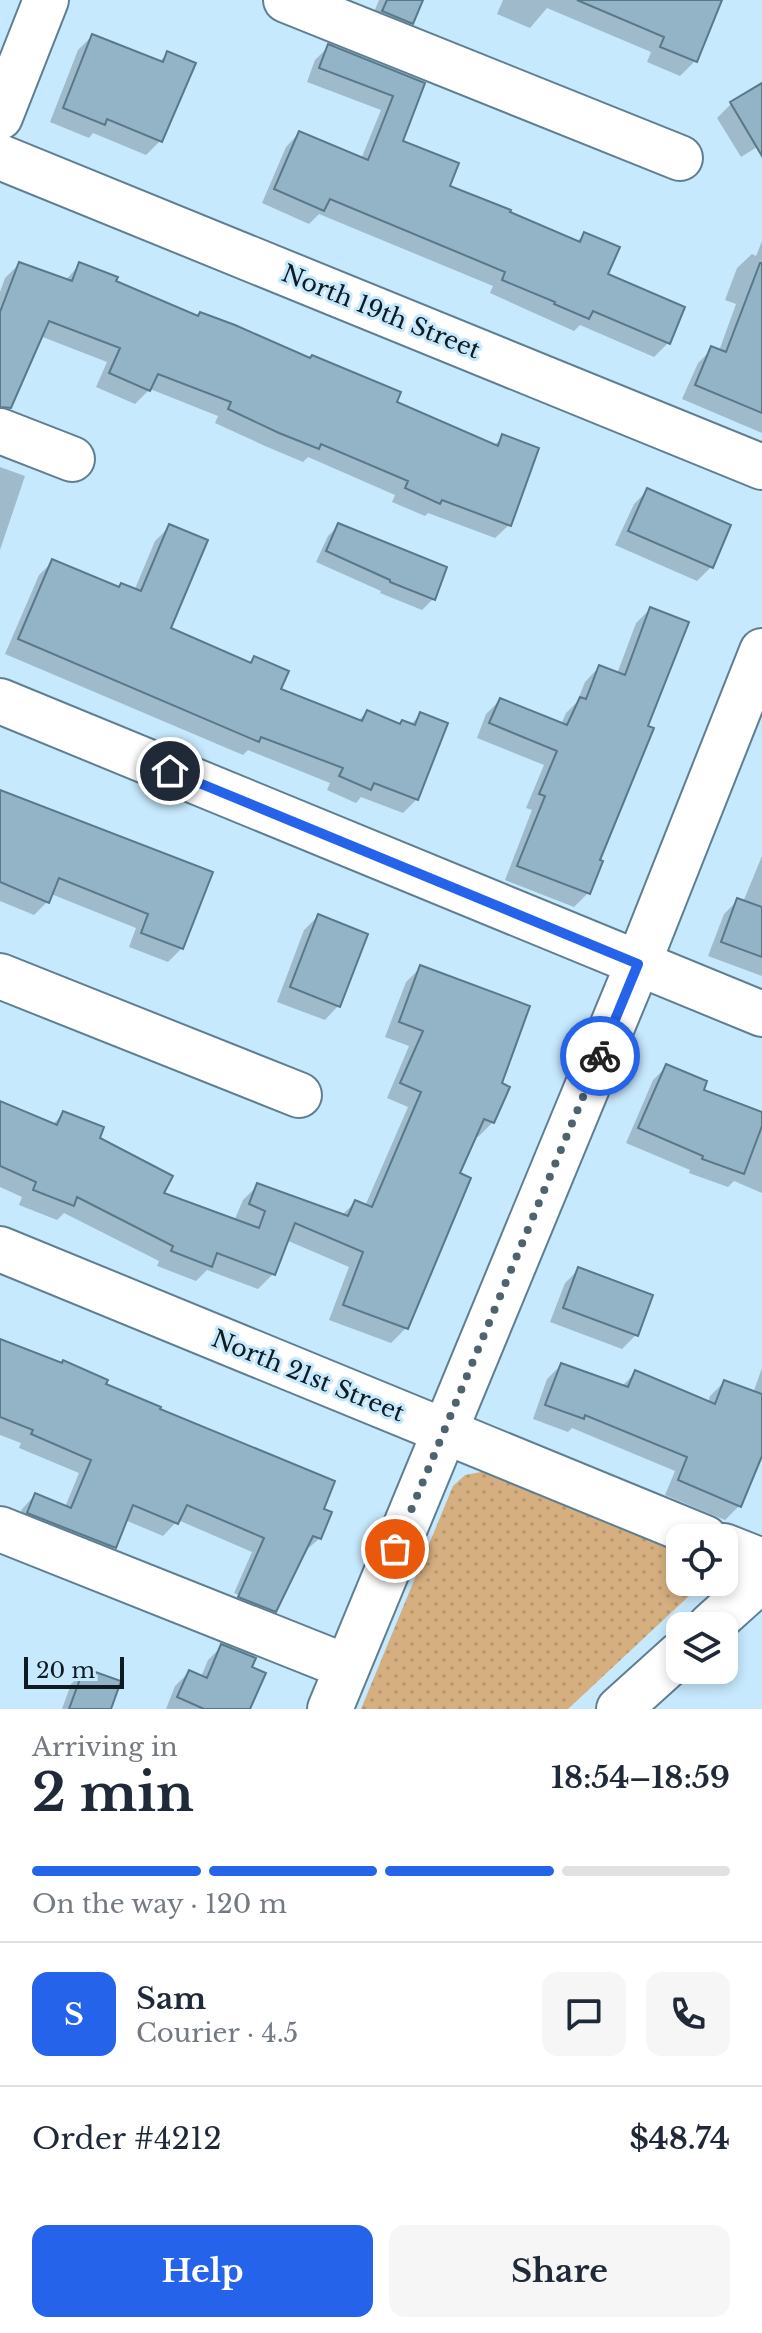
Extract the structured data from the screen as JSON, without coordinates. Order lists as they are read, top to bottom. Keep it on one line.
{"streets":{"street":["North 19th Street","North 21st Street"]},"scale_bar":"20 m","page":{"scale":"20 m","heading":["2 min","Arriving in","18:54–18:59"],"panel":["Sam","Courier · 4.5","Order #4212","$48.74"],"bar":"On the way · 120 m","round":"S","buttons":["Help","Share"]}}
